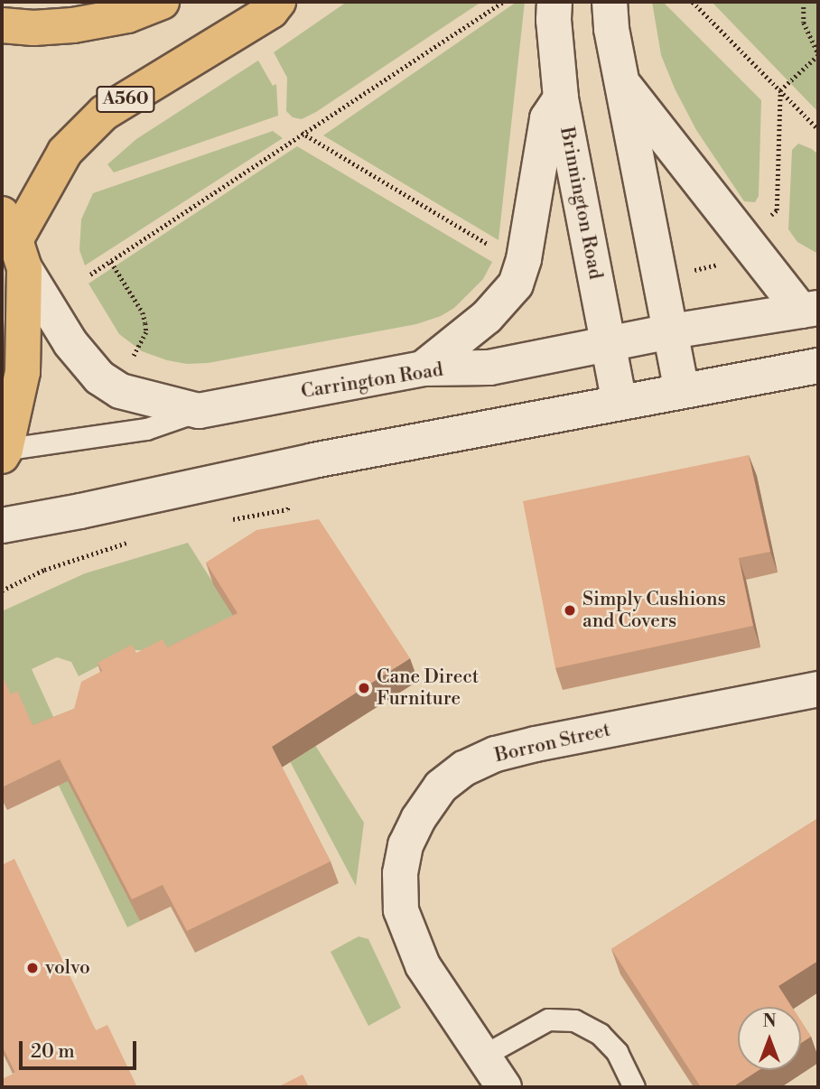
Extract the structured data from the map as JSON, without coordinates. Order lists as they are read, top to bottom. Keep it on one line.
{"streets":{"main road":["A560"],"street":["Brinnington Road","Carrington Road","Borron Street"]},"crossings":[["A560","Carrington Road"],["Brinnington Road","Carrington Road"]],"places":["Simply Cushions and Covers","Cane Direct Furniture","volvo"],"scale_bar":"20 m","north":"top"}
